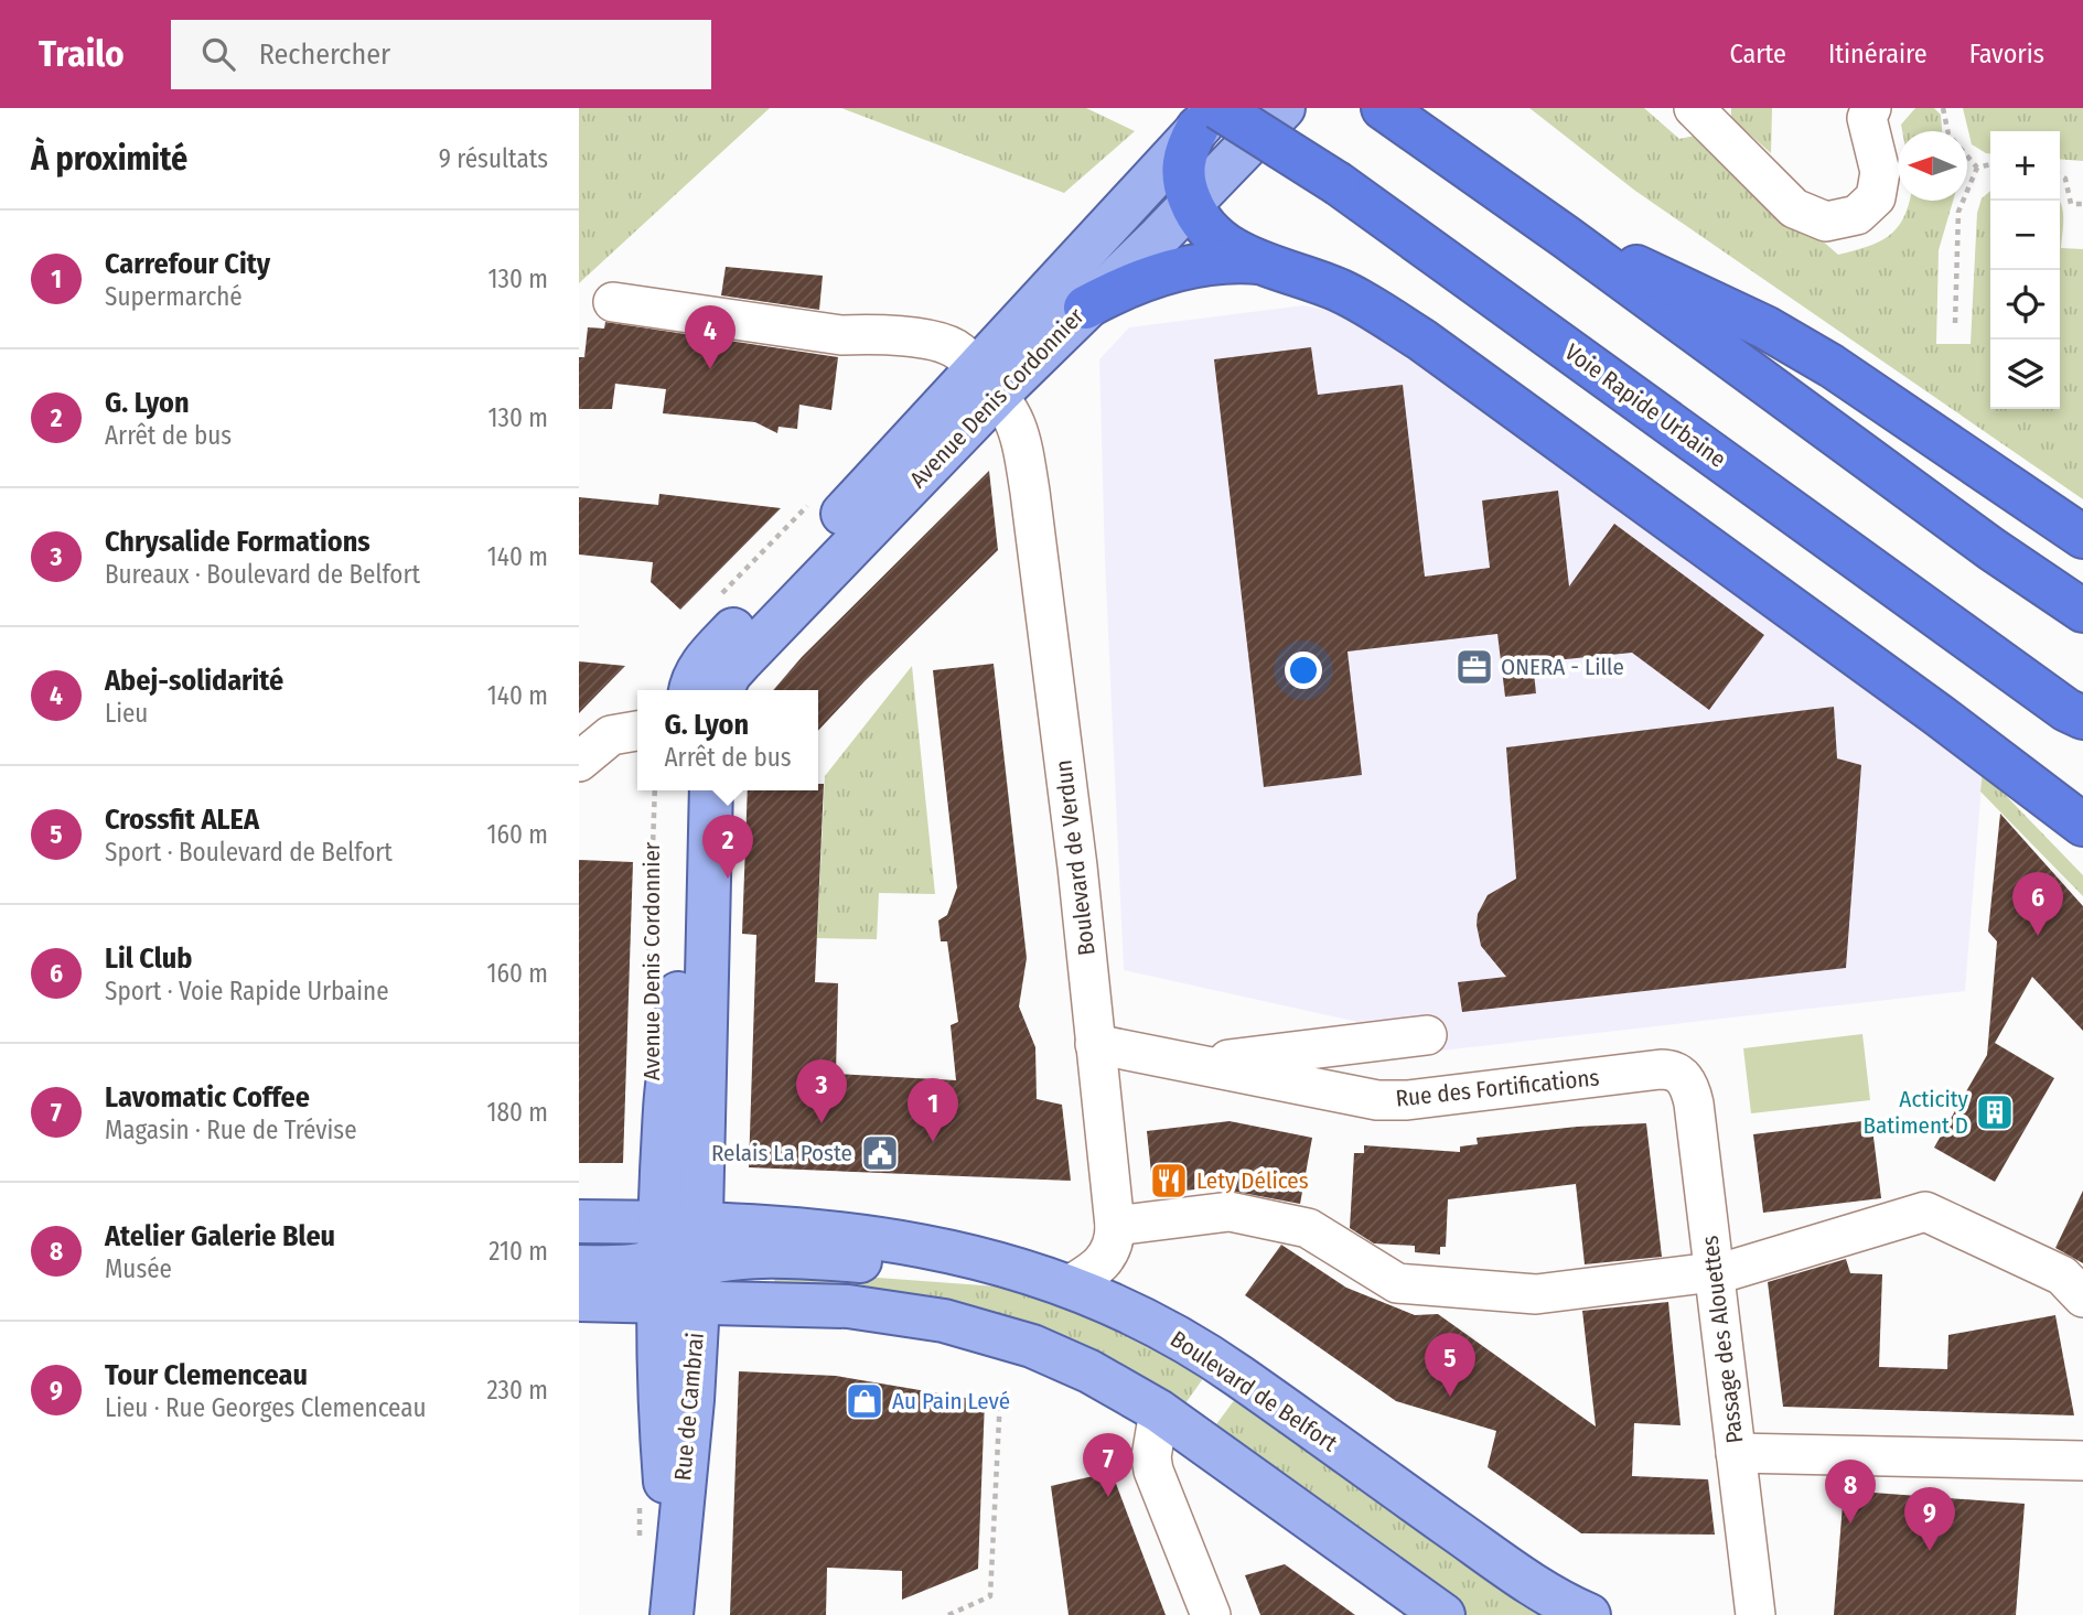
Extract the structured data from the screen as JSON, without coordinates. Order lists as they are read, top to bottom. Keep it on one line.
{"streets":{"highway":["Voie Rapide Urbaine"],"main road":["Avenue Denis Cordonnier","Boulevard de Belfort","Rue de Cambrai"],"street":["Boulevard de Verdun","Rue des Fortifications","Passage des Alouettes"]},"crossings":[["Avenue Denis Cordonnier","Voie Rapide Urbaine"],["Avenue Denis Cordonnier","Boulevard de Verdun"],["Avenue Denis Cordonnier","Boulevard de Belfort"],["Avenue Denis Cordonnier","Rue de Cambrai"],["Boulevard de Verdun","Rue des Fortifications"],["Boulevard de Verdun","Boulevard de Belfort"],["Rue des Fortifications","Passage des Alouettes"],["Boulevard de Belfort","Rue de Cambrai"]],"places":{"office":["ONERA - Lille"],"building":["Acticity Batiment D"],"public building":["Relais La Poste"],"restaurant":["Lety Délices"],"shop":["Au Pain Levé"]},"north":"left","page":{"header":"Trailo","search":"Rechercher","nav":["Carte","Itinéraire","Favoris"],"heading":["À proximité","9 résultats"],"map_buttons":["+","−"],"list":[{"mark":"1","name":"Carrefour City","note":"Supermarché","value":"130 m"},{"mark":"2","name":"G. Lyon","note":"Arrêt de bus","value":"130 m"},{"mark":"3","name":"Chrysalide Formations","note":"Bureaux · Boulevard de Belfort","value":"140 m"},{"mark":"4","name":"Abej-solidarité","note":"Lieu","value":"140 m"},{"mark":"5","name":"Crossfit ALEA","note":"Sport · Boulevard de Belfort","value":"160 m"},{"mark":"6","name":"Lil Club","note":"Sport · Voie Rapide Urbaine","value":"160 m"},{"mark":"7","name":"Lavomatic Coffee","note":"Magasin · Rue de Trévise","value":"180 m"},{"mark":"8","name":"Atelier Galerie Bleu","note":"Musée","value":"210 m"},{"mark":"9","name":"Tour Clemenceau","note":"Lieu · Rue Georges Clemenceau","value":"230 m"}],"pins":["4","2","6","3","1","5","7","8","9"],"popup":["G. Lyon","Arrêt de bus"]}}
